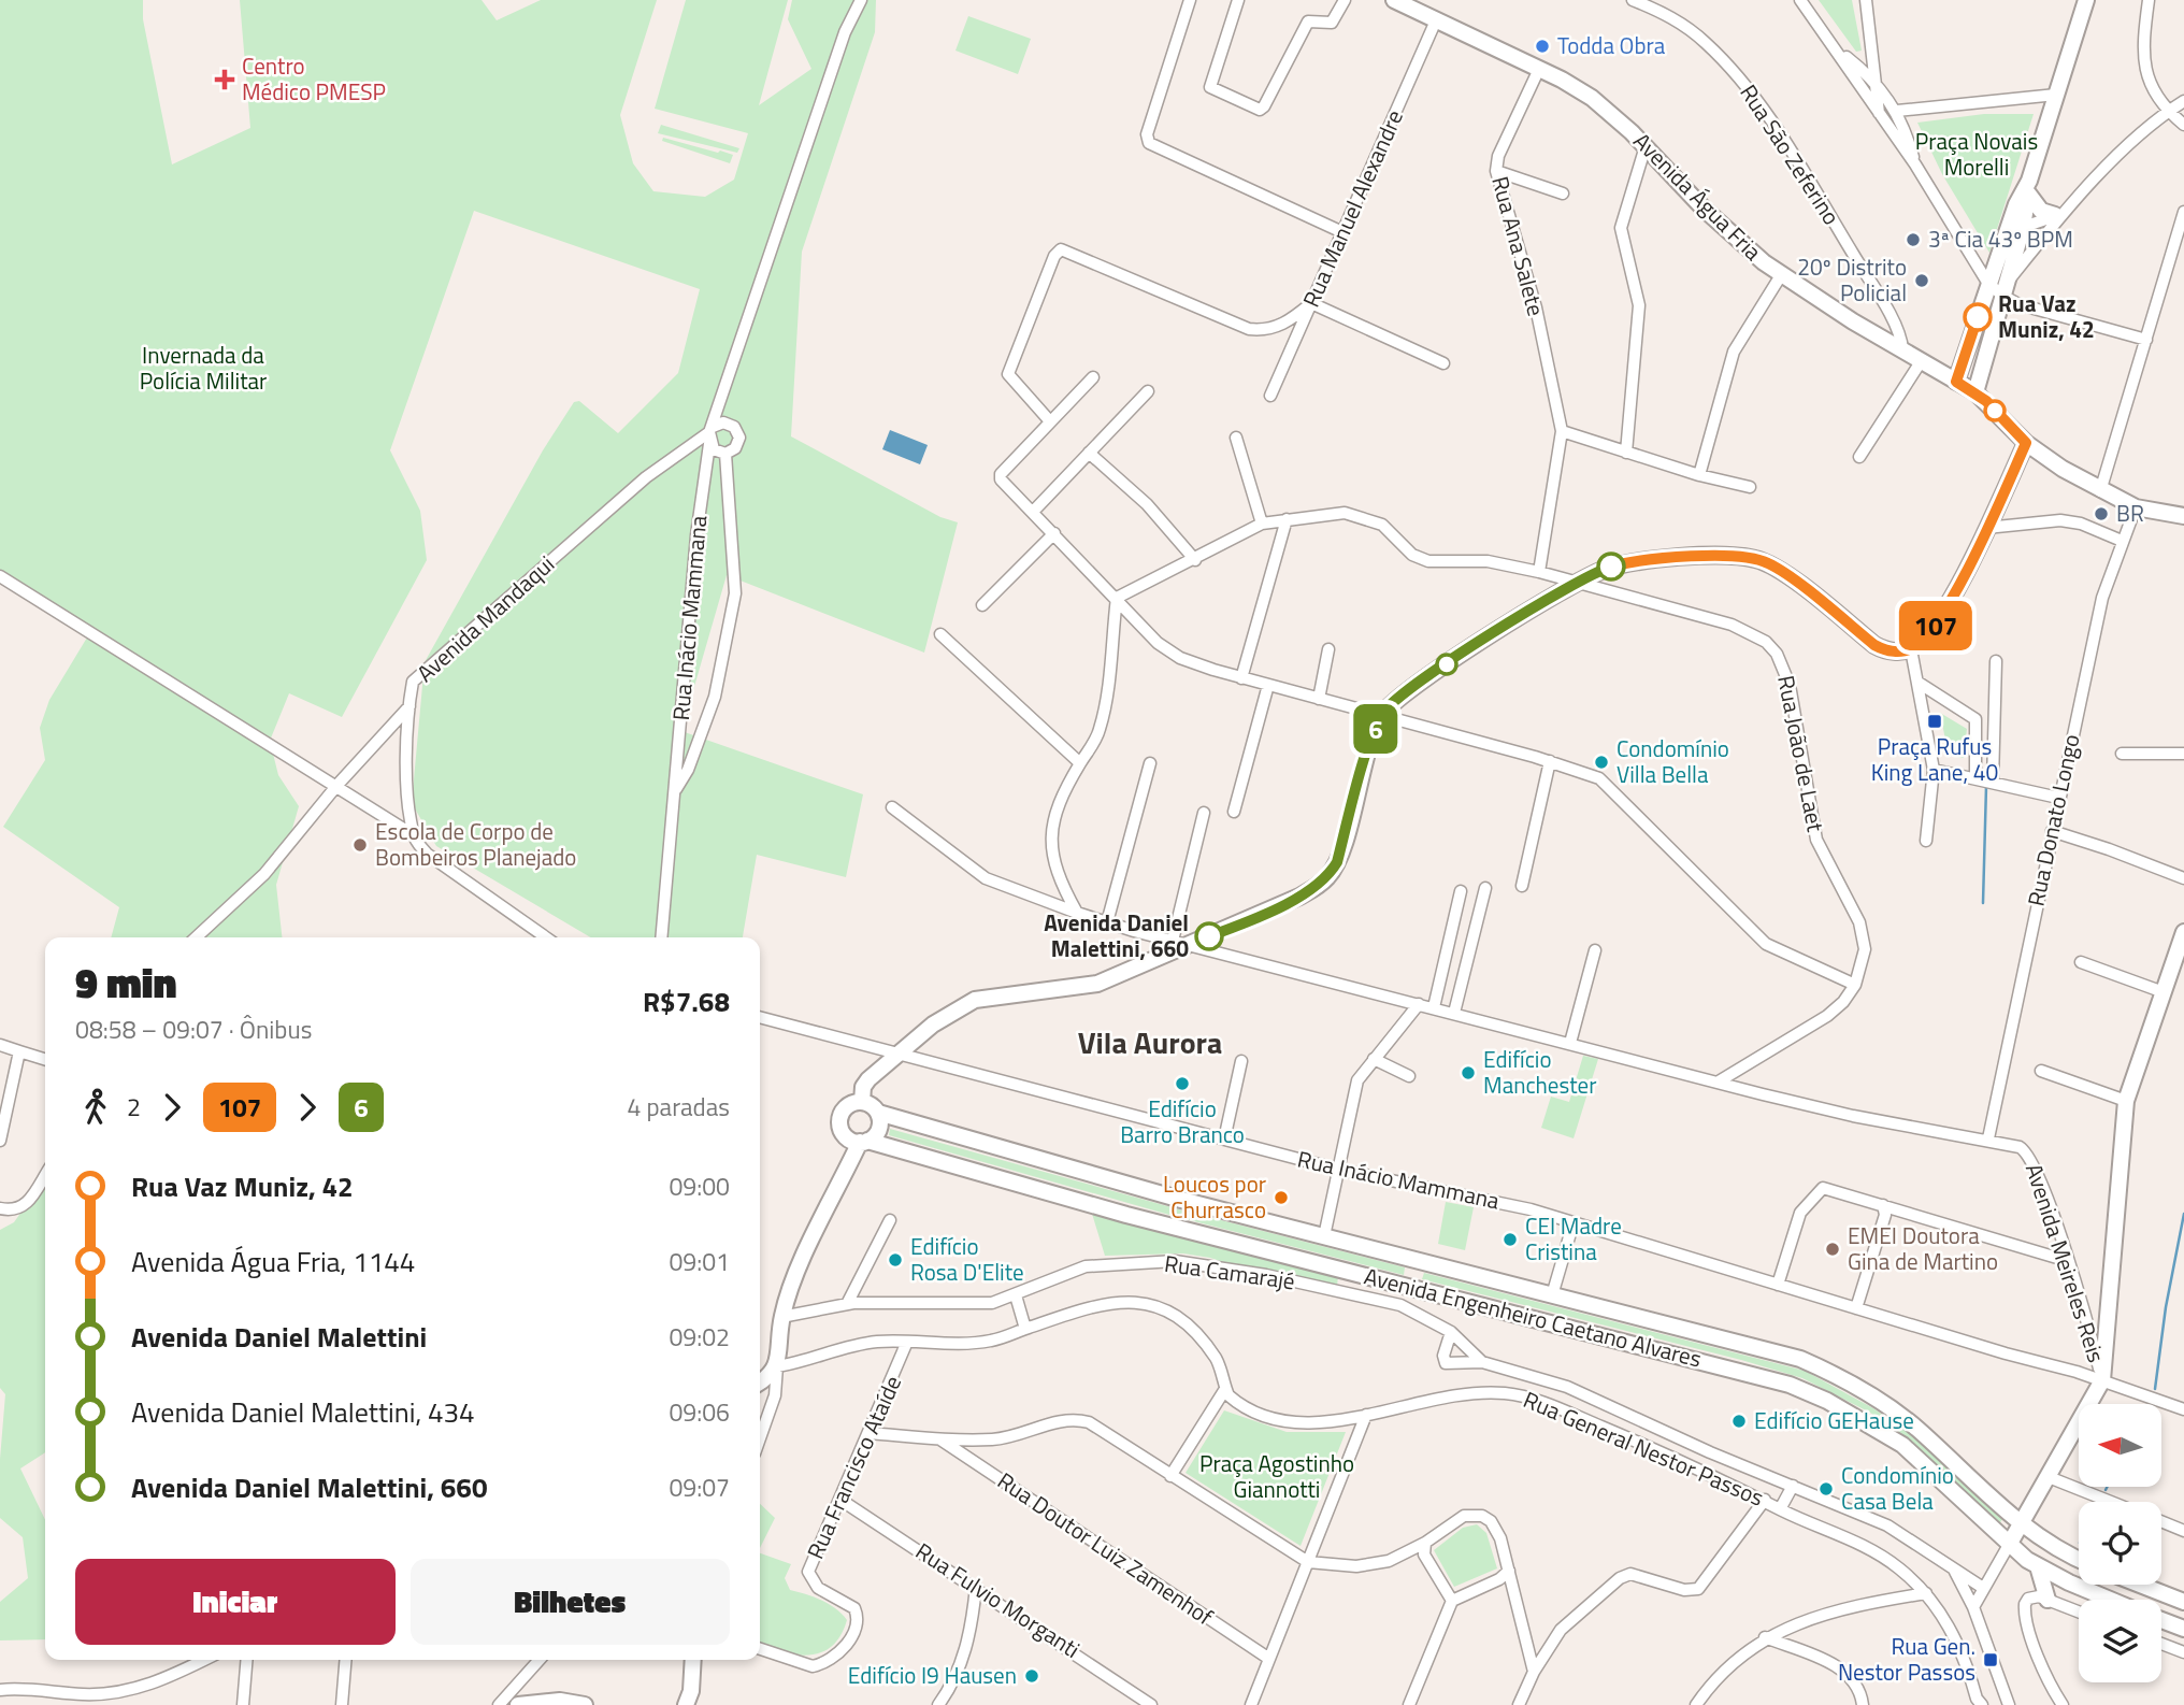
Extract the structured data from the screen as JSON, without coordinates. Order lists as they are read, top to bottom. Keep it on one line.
{"streets":{"street":["Rua São Zeferino","Avenida Água Fria","Rua Manuel Alexandre","Rua Ana Salete","Rua Inácio Mammana","Avenida Mandaqui","Rua João de Laet","Rua Donato Longo","Avenida Meireles Reis","Rua Camarajé","Avenida Engenheiro Caetano Alvares","Rua General Nestor Passos","Rua Francisco Ataíde","Rua Doutor Luiz Zamenhof","Rua Fulvio Morganti"]},"crossings":[["Rua São Zeferino","Avenida Água Fria"],["Avenida Água Fria","Rua Manuel Alexandre"],["Avenida Água Fria","Rua Ana Salete"],["Avenida Água Fria","Rua Donato Longo"],["Rua Inácio Mammana","Avenida Mandaqui"],["Rua Inácio Mammana","Avenida Meireles Reis"],["Rua Donato Longo","Avenida Meireles Reis"],["Avenida Meireles Reis","Avenida Engenheiro Caetano Alvares"],["Avenida Meireles Reis","Rua General Nestor Passos"],["Rua Camarajé","Rua General Nestor Passos"],["Rua Francisco Ataíde","Rua Fulvio Morganti"]],"districts":["Vila Aurora"],"parks":["Praça Novais Morelli","Invernada da Polícia Militar","Praça Agostinho Giannotti"],"places":{"other":["Todda Obra","3ª Cia 43º BPM","20º Distrito Policial","Rua Vaz Muniz, 42","BR","Condomínio Villa Bella","Escola de Corpo de Bombeiros Planejado","Avenida Daniel Malettini, 660","Edifício Manchester","Edifício Barro Branco","Loucos por Churrasco","CEI Madre Cristina","EMEI Doutora Gina de Martino","Edifício Rosa D'Elite","Edifício GEHause","Condomínio Casa Bela","Edifício I9 Hausen"],"health":["Centro Médico PMESP"],"transit":["Praça Rufus King Lane, 40","Rua Gen. Nestor Passos"]},"lines":["bus line 107","bus line 6"],"north":"left","page":{"on_map":["107","6"],"heading":["9 min","08:58 – 09:07 · Ônibus","R$7.68"],"legs":["2","107","6","4 paradas"],"list":[{"name":"Rua Vaz Muniz, 42","value":"09:00"},{"name":"Avenida Água Fria, 1144","value":"09:01"},{"name":"Avenida Daniel Malettini","value":"09:02"},{"name":"Avenida Daniel Malettini, 434","value":"09:06"},{"name":"Avenida Daniel Malettini, 660","value":"09:07"}],"buttons":["Iniciar","Bilhetes"]}}
